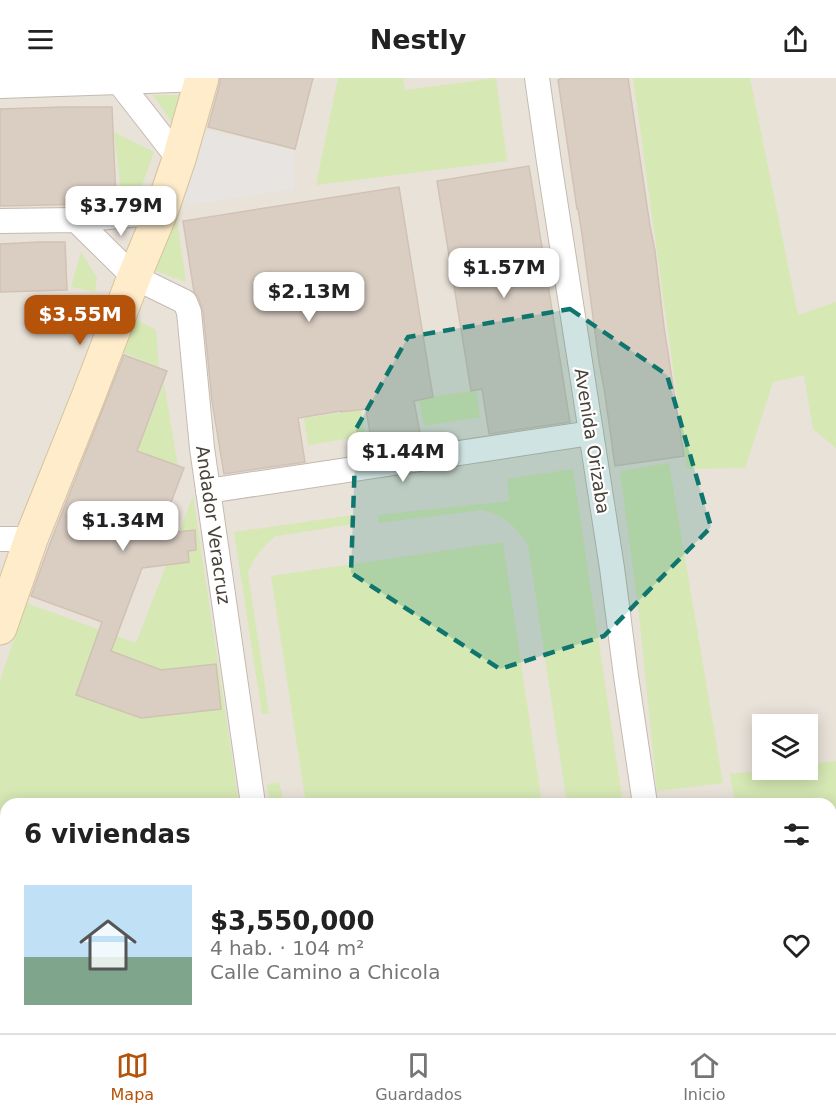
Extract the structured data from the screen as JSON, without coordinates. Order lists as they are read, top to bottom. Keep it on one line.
{"streets":{"street":["Avenida Orizaba","Andador Veracruz"]},"page":{"header":"Nestly","price":["$3.79M","$1.57M","$2.13M","$3.55M","$1.44M","$1.34M"],"heading":"6 viviendas","list":[{"name":"$3,550,000","note":"4 hab. · 104 m² · Calle Camino a Chicola"}],"tabs":["Mapa","Guardados","Inicio"]}}
